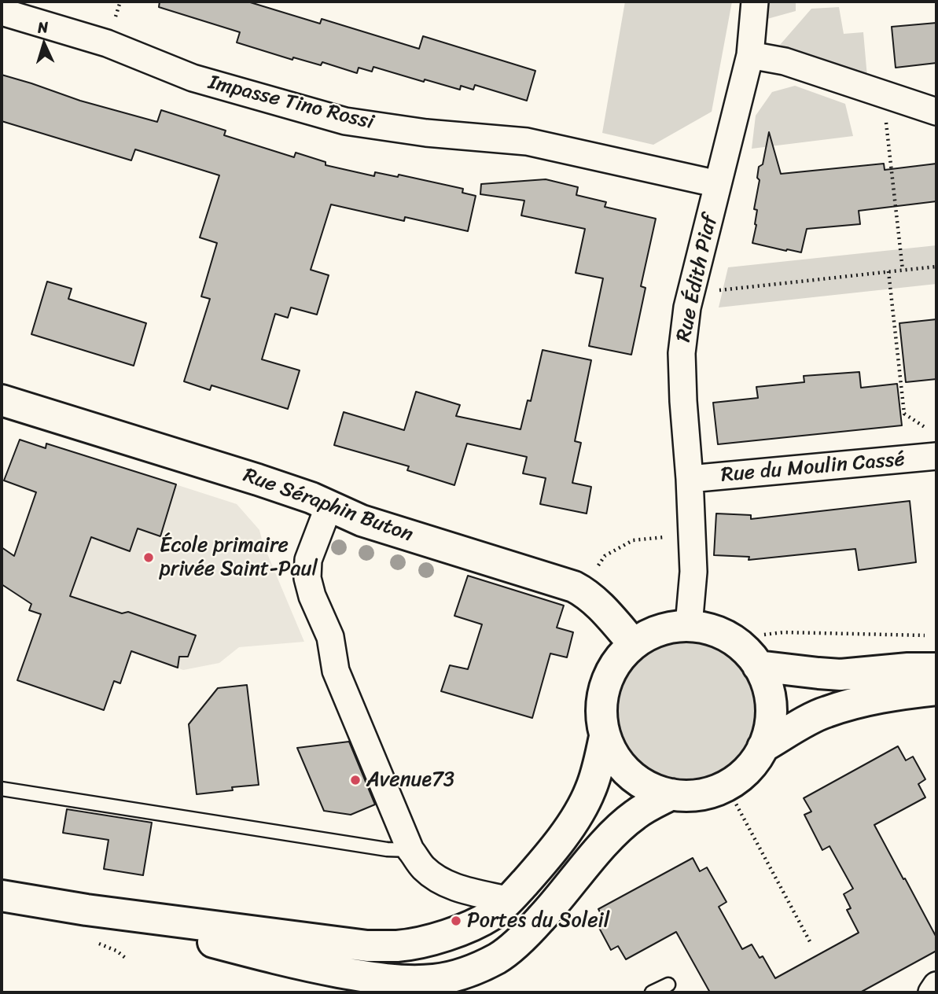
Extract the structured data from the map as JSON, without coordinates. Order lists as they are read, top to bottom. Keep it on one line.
{"streets":{"main road":["Rue Séraphin Buton"],"street":["Impasse Tino Rossi","Rue Édith Piaf","Rue du Moulin Cassé"]},"crossings":[["Impasse Tino Rossi","Rue Édith Piaf"],["Rue Édith Piaf","Rue du Moulin Cassé"],["Rue Édith Piaf","Rue Séraphin Buton"]],"places":["École primaire privée Saint-Paul","Avenue73","Portes du Soleil"],"north":"top"}
